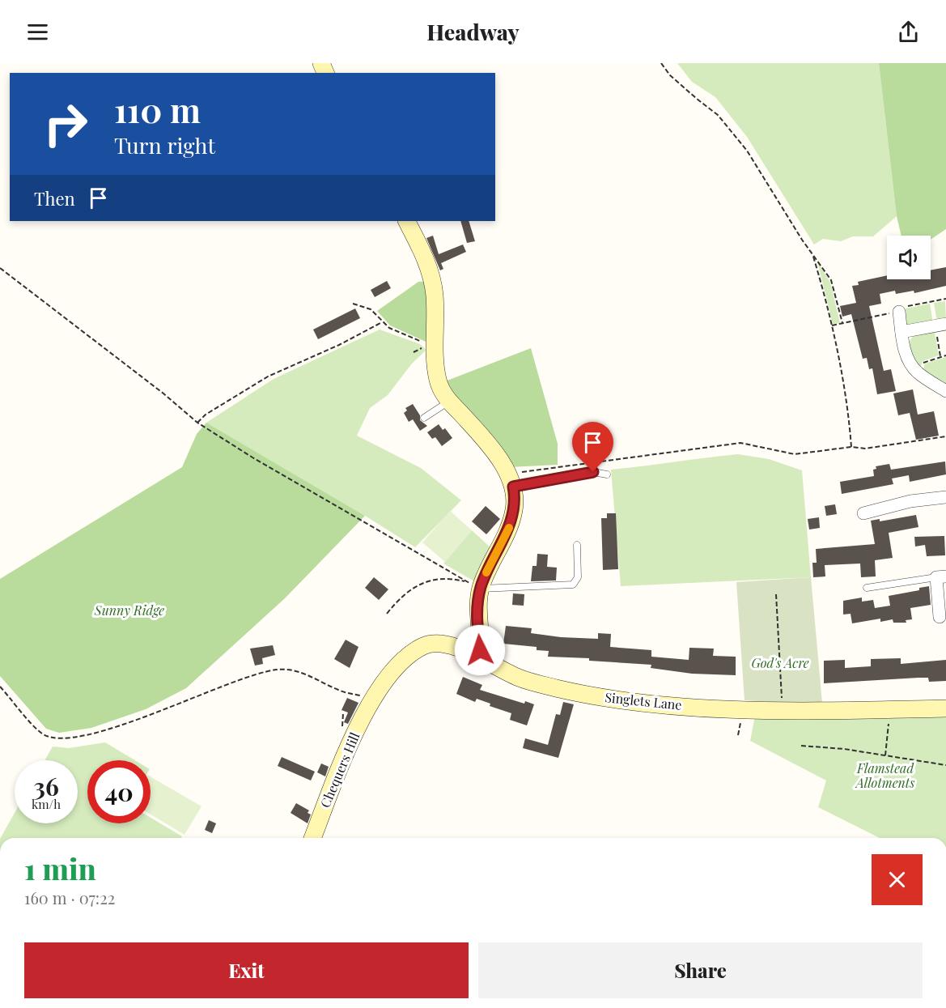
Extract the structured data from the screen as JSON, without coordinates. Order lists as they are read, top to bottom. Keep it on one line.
{"streets":{"street":["Singlets Lane","Chequers Hill"]},"crossings":[["Singlets Lane","Chequers Hill"]],"parks":["Sunny Ridge","God's Acre","Flamstead Allotments"],"page":{"header":"Headway","turn":["110 m","Turn right"],"then":"Then","speed":"36 km/h","limit":"40","heading":["1 min","160 m · 07:22"],"buttons":["Exit","Share"]}}
